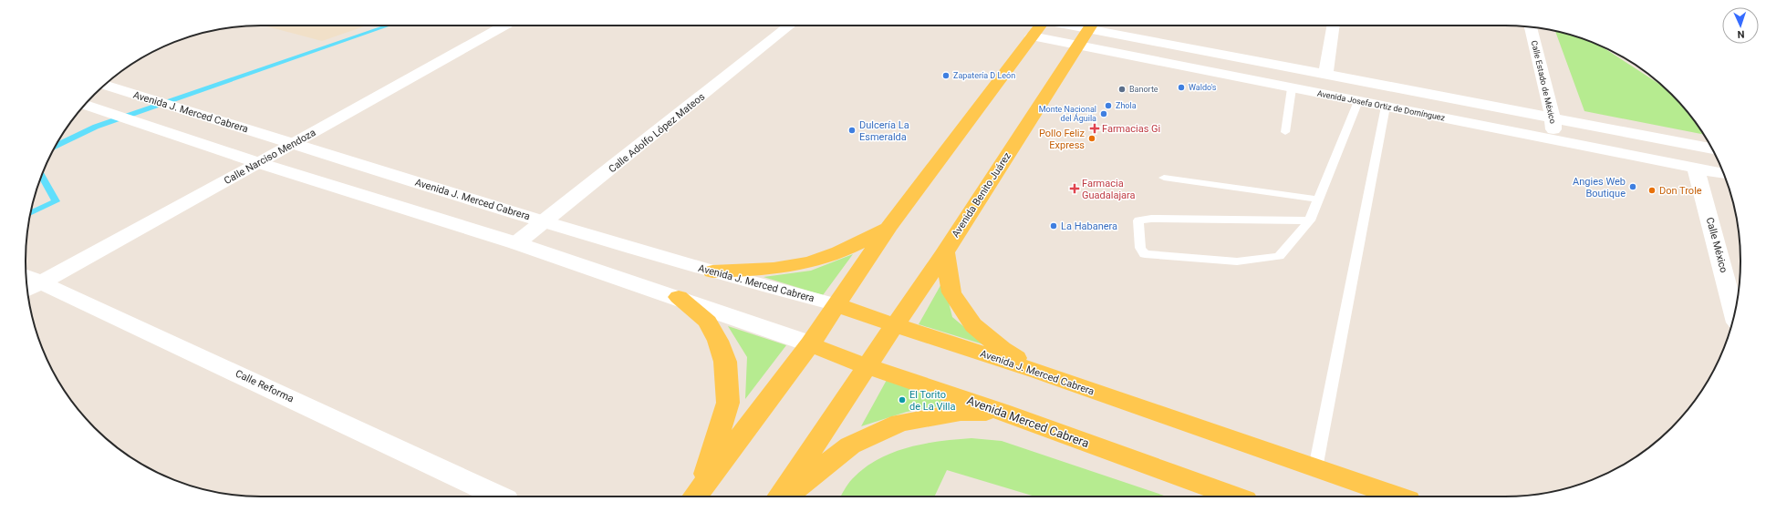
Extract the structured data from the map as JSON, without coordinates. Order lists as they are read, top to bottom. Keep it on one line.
{"streets":{"main road":["Avenida J. Merced Cabrera","Avenida Benito Juárez","Avenida Merced Cabrera"],"street":["Calle Estado de México","Avenida Josefa Ortiz de Domínguez","Calle Adolfo López Mateos","Calle Narciso Mendoza","Calle México","Calle Reforma"]},"crossings":[["Calle Estado de México","Avenida Josefa Ortiz de Domínguez"],["Avenida Josefa Ortiz de Domínguez","Avenida Benito Juárez"],["Avenida Josefa Ortiz de Domínguez","Calle México"],["Avenida J. Merced Cabrera","Calle Adolfo López Mateos"],["Avenida J. Merced Cabrera","Calle Narciso Mendoza"],["Avenida J. Merced Cabrera","Avenida Benito Juárez"],["Calle Narciso Mendoza","Calle Reforma"],["Avenida Benito Juárez","Avenida Merced Cabrera"]],"places":{"other":["Zapatería D León","Waldo's","Banorte","Zhola","Monte Nacional del Águila","Dulcería La Esmeralda","Pollo Feliz Express","Angies Web Boutique","Don Trole","La Habanera","El Torito de La Villa"],"health":["Farmacias Gi","Farmacia Guadalajara"]},"north":"bottom"}
